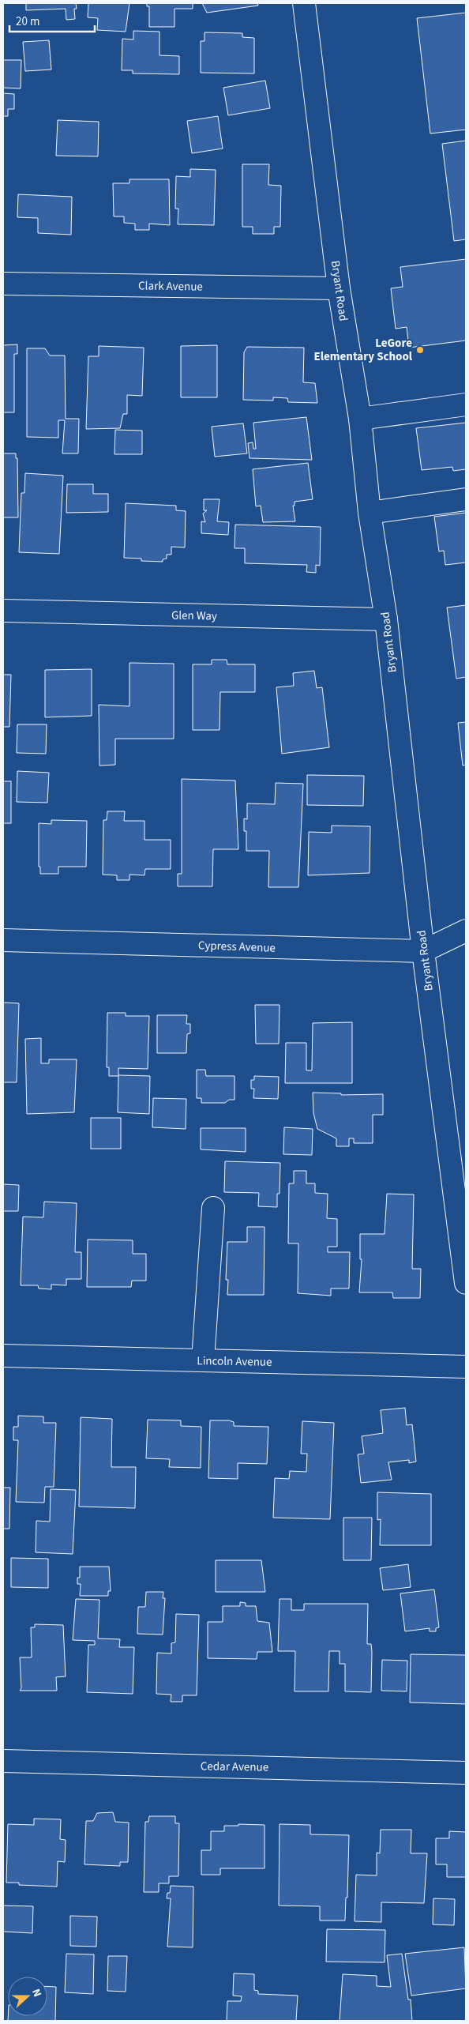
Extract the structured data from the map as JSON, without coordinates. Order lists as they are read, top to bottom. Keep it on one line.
{"streets":{"street":["Clark Avenue","Bryant Road","Glen Way","Cypress Avenue","Lincoln Avenue","Cedar Avenue"]},"crossings":[["Clark Avenue","Bryant Road"],["Bryant Road","Glen Way"],["Bryant Road","Cypress Avenue"]],"places":["LeGore Elementary School"],"scale_bar":"20 m","north":"right"}
